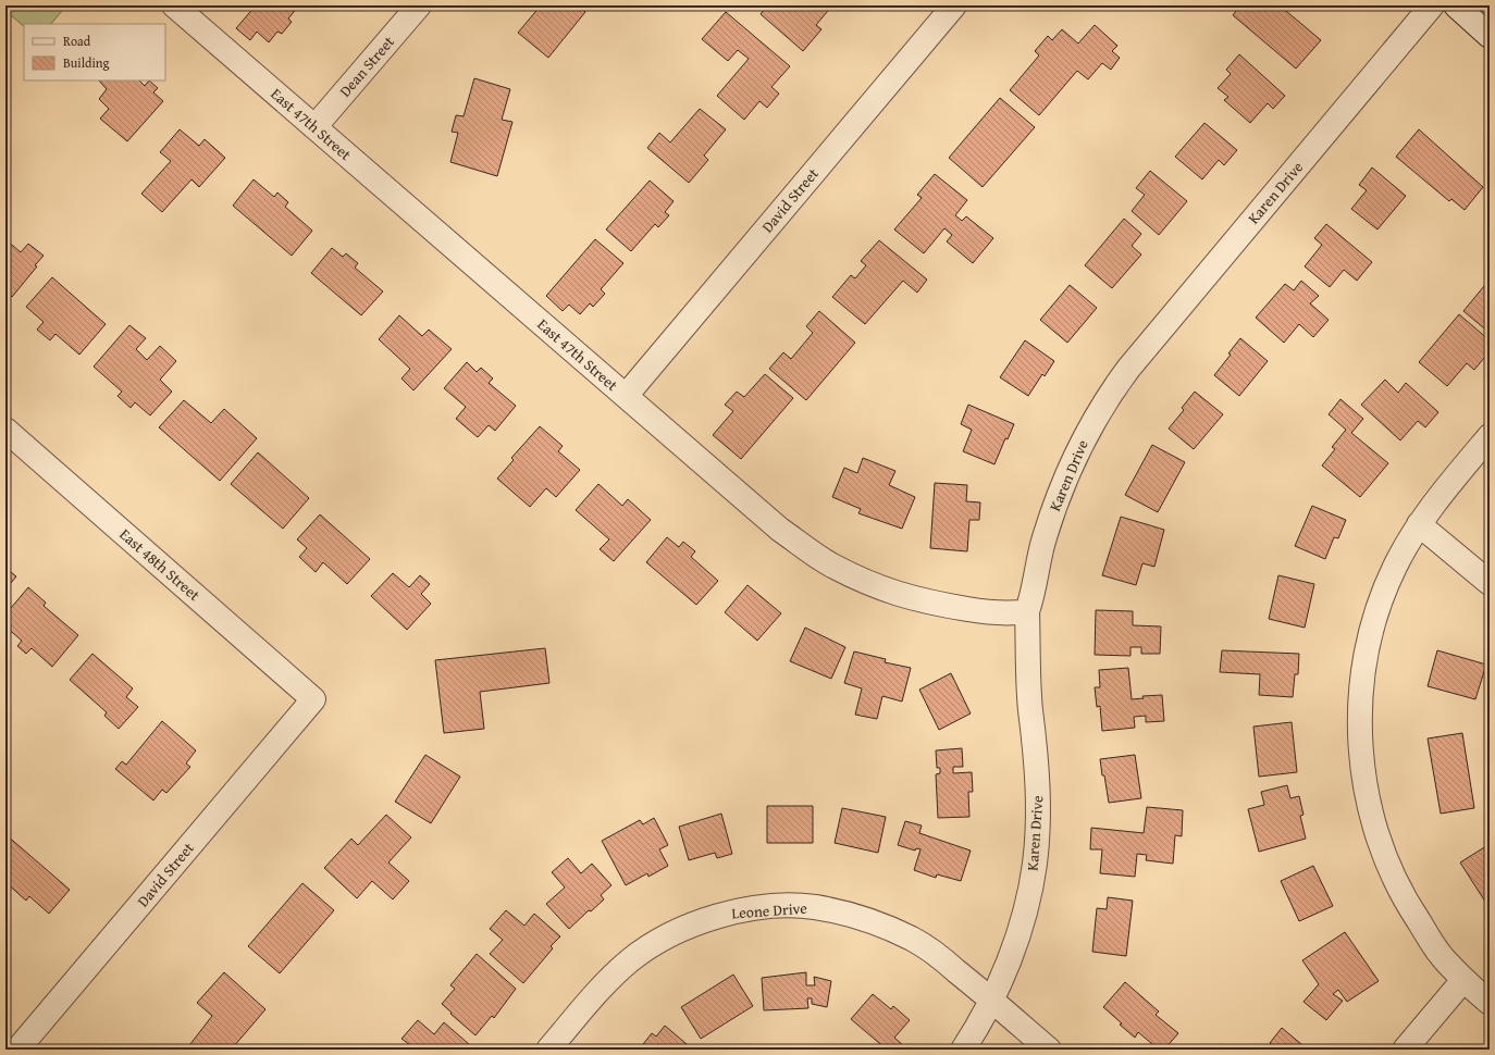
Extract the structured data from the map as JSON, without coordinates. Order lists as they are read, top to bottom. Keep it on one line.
{"streets":{"street":["Dean Street","East 47th Street","Karen Drive","David Street","East 48th Street","Leone Drive"]},"crossings":[["Dean Street","East 47th Street"],["East 47th Street","Karen Drive"],["East 47th Street","David Street"],["Karen Drive","Leone Drive"],["David Street","East 48th Street"]],"legend":["Road","Building"]}
